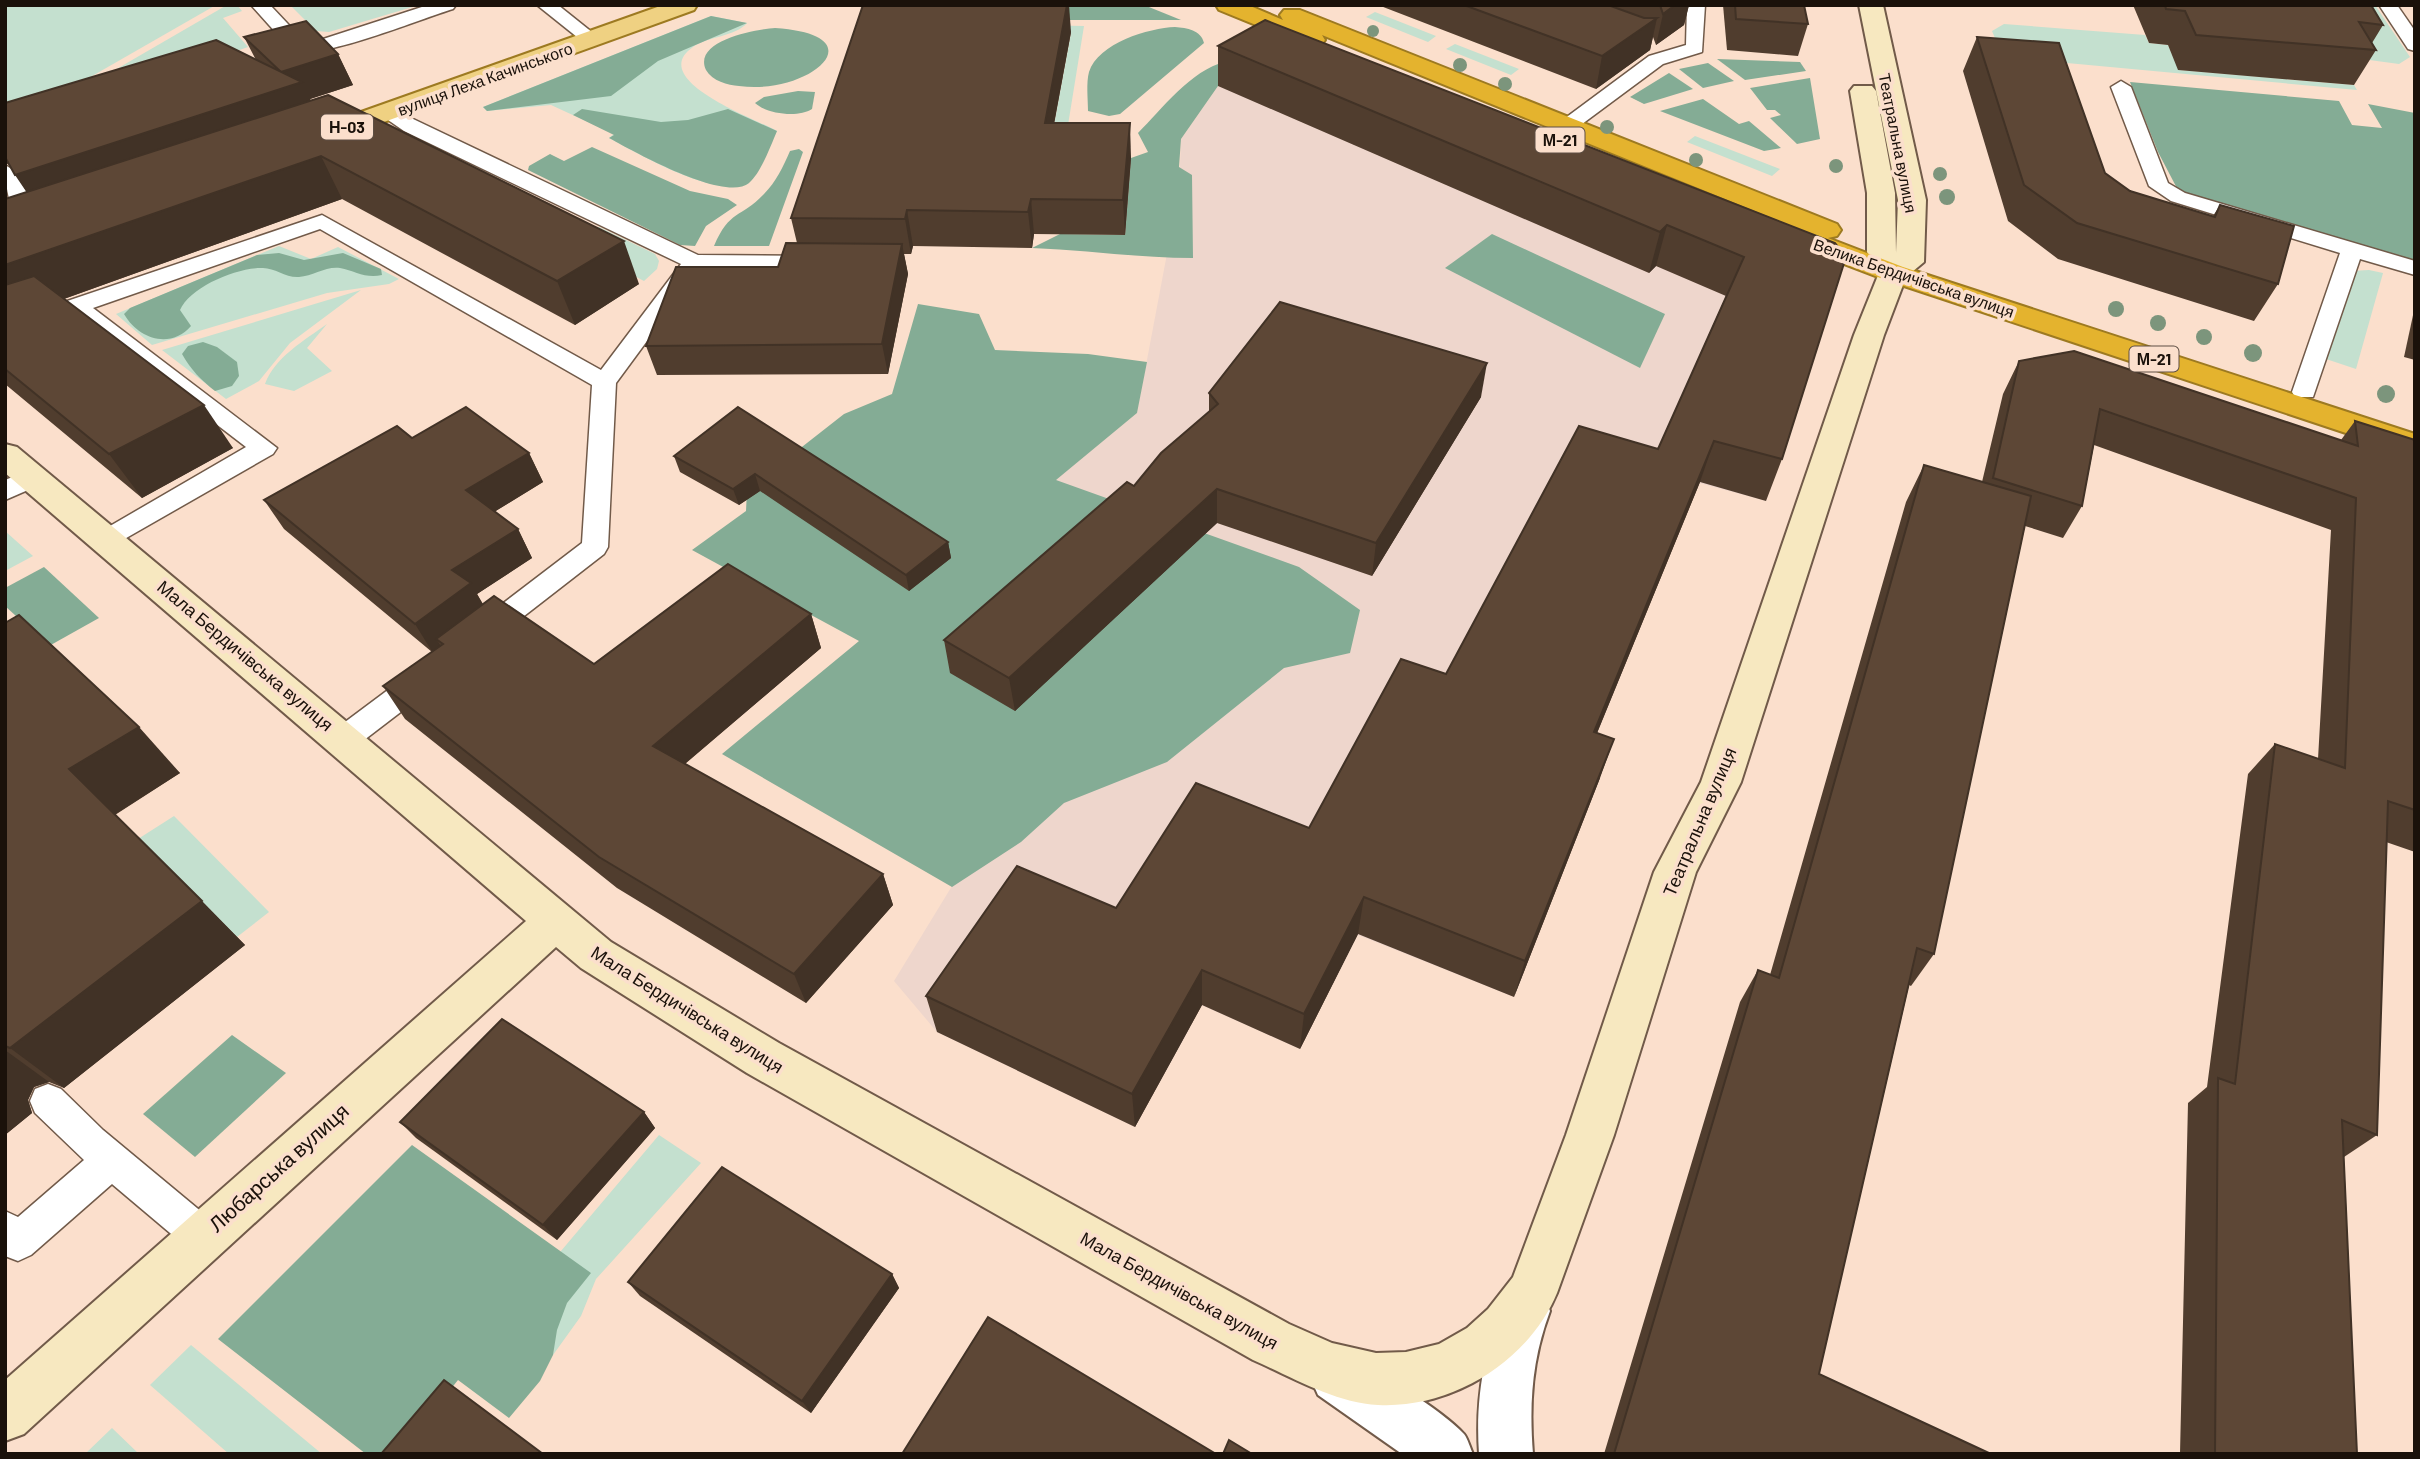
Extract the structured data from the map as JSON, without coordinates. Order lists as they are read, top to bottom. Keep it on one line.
{"streets":{"highway":["М-21","Велика Бердичівська вулиця"],"main road":["вулиця Леха Качинського","Н-03"],"street":["Театральна вулиця","Мала Бердичівська вулиця","Любарська вулиця"]},"crossings":[["Театральна вулиця","Велика Бердичівська вулиця"],["Мала Бердичівська вулиця","Любарська вулиця"]]}
